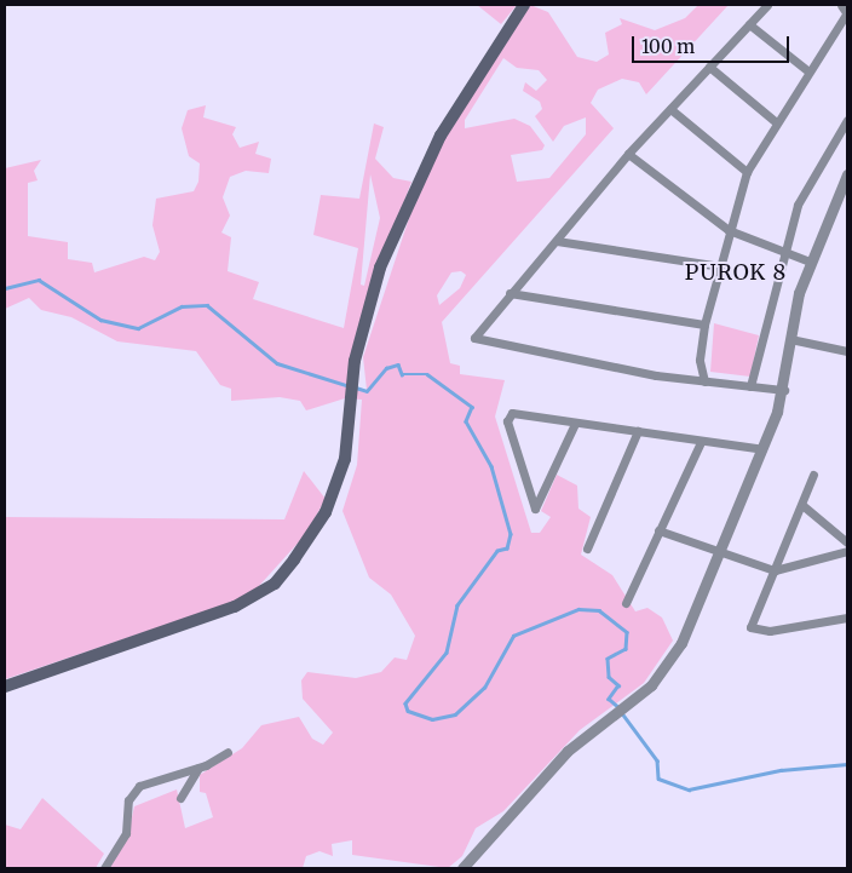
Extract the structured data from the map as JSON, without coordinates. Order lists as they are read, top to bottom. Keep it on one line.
{"districts":["PUROK 8"],"scale_bar":"100 m"}
